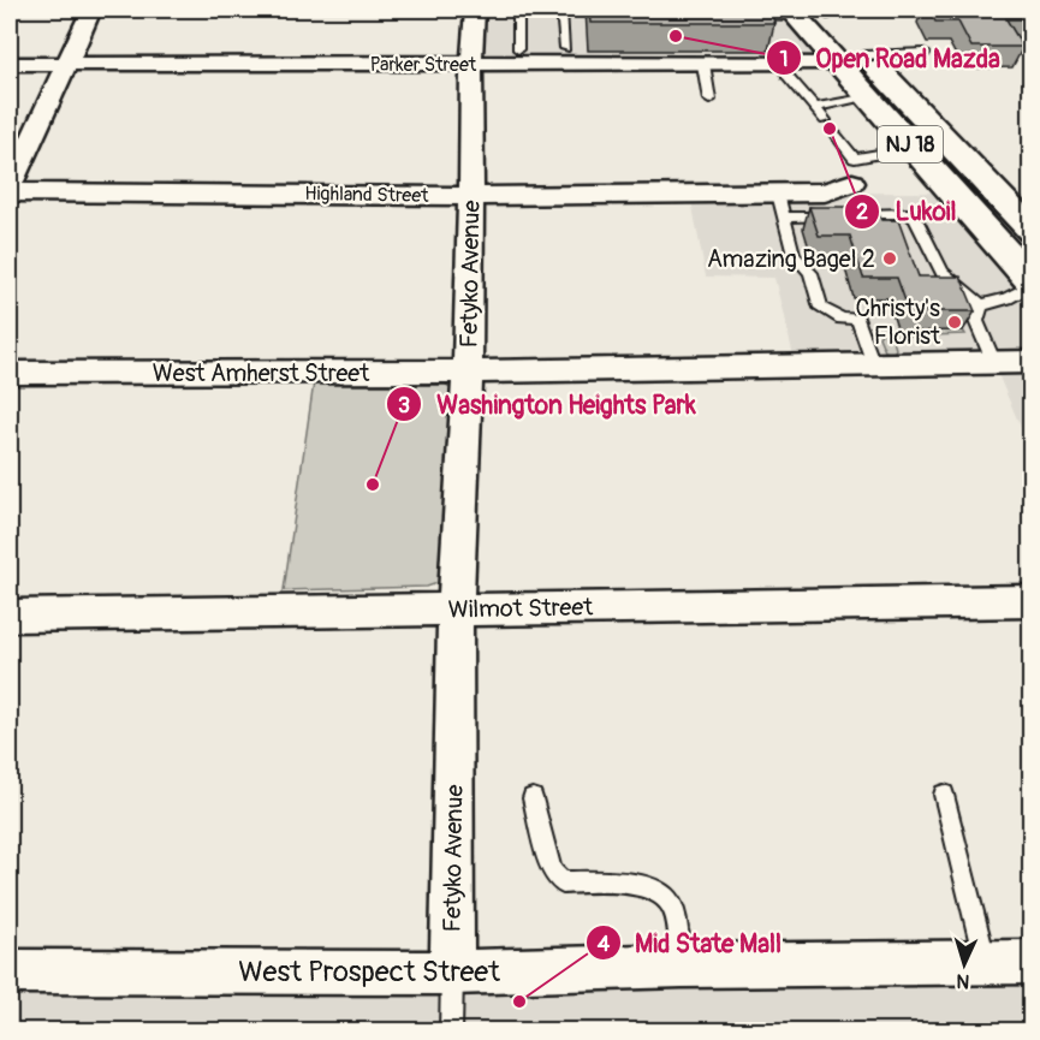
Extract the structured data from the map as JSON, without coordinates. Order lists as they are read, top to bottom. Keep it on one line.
{"streets":{"highway":["NJ 18"],"street":["Parker Street","Highland Street","Fetyko Avenue","West Amherst Street","Wilmot Street","West Prospect Street"]},"crossings":[["Parker Street","NJ 18"],["Parker Street","Fetyko Avenue"],["Highland Street","Fetyko Avenue"],["Fetyko Avenue","West Amherst Street"],["Fetyko Avenue","Wilmot Street"],["Fetyko Avenue","West Prospect Street"]],"places":["Open Road Mazda","Lukoil","Amazing Bagel 2","Christy's Florist","Washington Heights Park","Mid State Mall"],"north":"bottom"}
